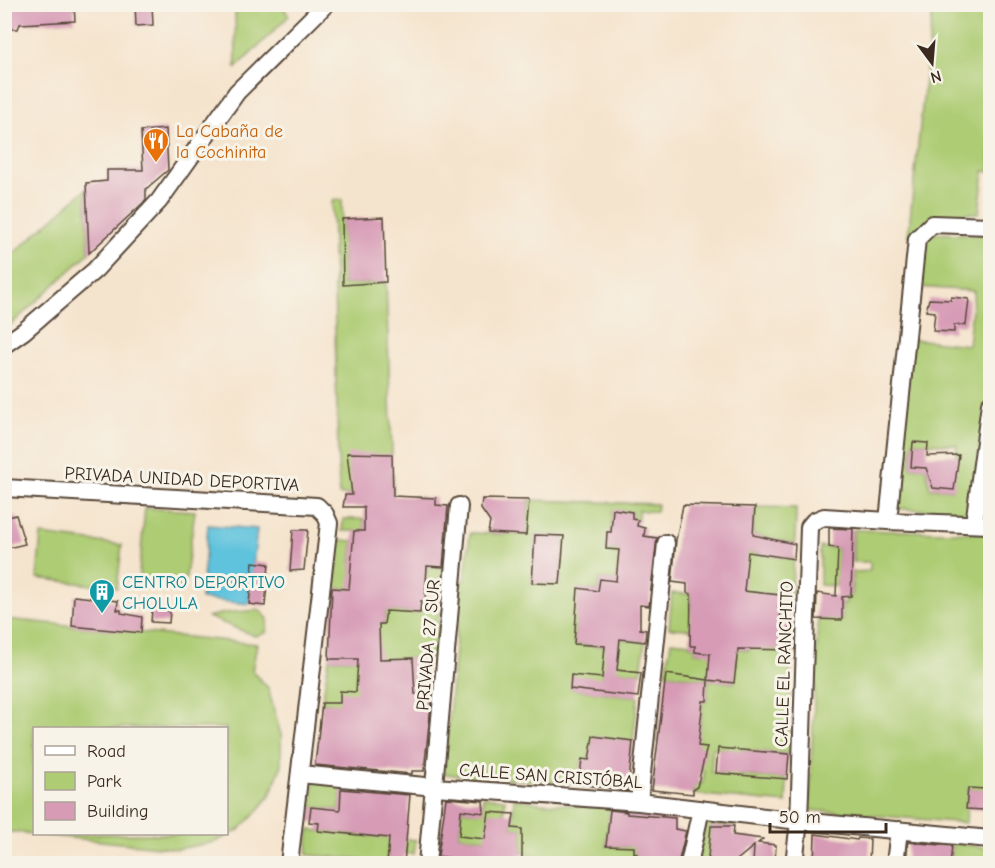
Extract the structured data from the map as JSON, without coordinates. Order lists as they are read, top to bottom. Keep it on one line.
{"streets":{"street":["PRIVADA UNIDAD DEPORTIVA","PRIVADA 27 SUR","CALLE EL RANCHITO","CALLE SAN CRISTÓBAL"]},"crossings":[["PRIVADA UNIDAD DEPORTIVA","CALLE SAN CRISTÓBAL"],["PRIVADA 27 SUR","CALLE SAN CRISTÓBAL"],["CALLE EL RANCHITO","CALLE SAN CRISTÓBAL"]],"places":{"restaurant":["La Cabaña de la Cochinita"],"building":["CENTRO DEPORTIVO CHOLULA"]},"legend":["Road","Park","Building"],"scale_bar":"50 m","north":"bottom"}
